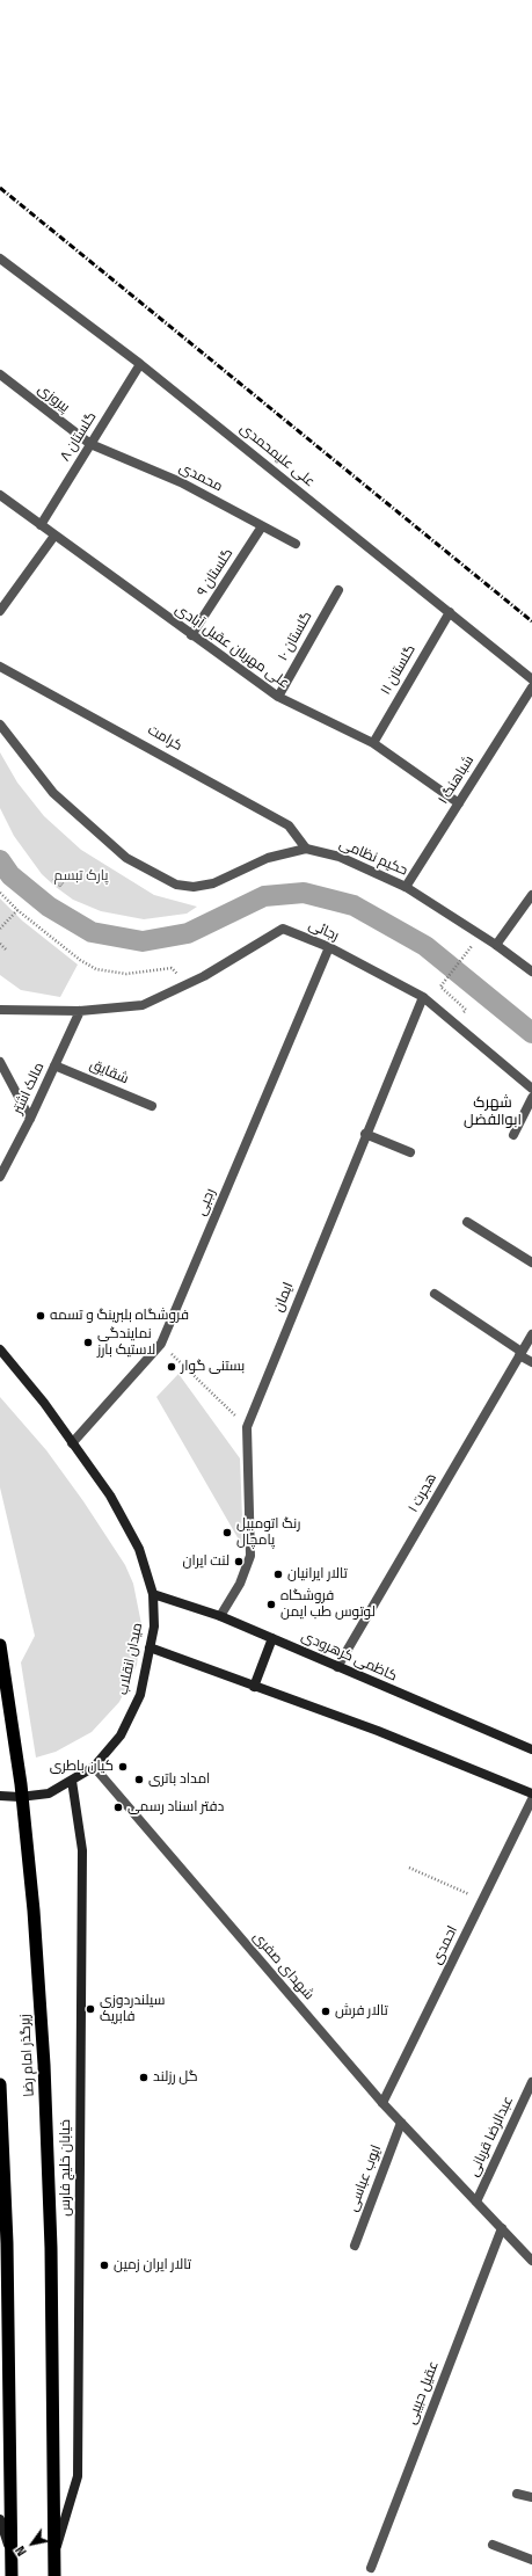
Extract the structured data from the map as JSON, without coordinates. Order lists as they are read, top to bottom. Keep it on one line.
{"streets":{"highway":["زیرگذر امام رضا"],"main road":["کاظمی کرهرودی","میدان انقلاب","خیابان خلیج فارس"],"street":["پیروزی","گلستان ۸","علی علیمحمدی","محمدی","گلستان ۹","گلستان ۱۰","علی مهربان عقیل آبادی","گلستان ۱۱","کرامت","شباهنگ ۱","حکیم نظامی","رجائی","شقایق","مالک اشتر","رجبی","ایمان","هجرت ۱","احمدی","شهدای صفری","عبدالرضا قربانی","ایوب عباسی","عقیل حبیبی"]},"crossings":[["پیروزی","گلستان ۸"],["پیروزی","محمدی"],["گلستان ۸","علی علیمحمدی"],["گلستان ۸","محمدی"],["گلستان ۸","علی مهربان عقیل آبادی"],["علی علیمحمدی","گلستان ۱۱"],["محمدی","گلستان ۹"],["گلستان ۹","علی مهربان عقیل آبادی"],["گلستان ۱۰","علی مهربان عقیل آبادی"],["علی مهربان عقیل آبادی","گلستان ۱۱"],["علی مهربان عقیل آبادی","شباهنگ ۱"],["کرامت","حکیم نظامی"],["شباهنگ ۱","حکیم نظامی"],["رجائی","مالک اشتر"],["رجائی","رجبی"],["رجائی","ایمان"],["شقایق","مالک اشتر"],["رجبی","میدان انقلاب"],["ایمان","کاظمی کرهرودی"],["هجرت ۱","کاظمی کرهرودی"],["کاظمی کرهرودی","میدان انقلاب"],["میدان انقلاب","شهدای صفری"],["میدان انقلاب","خیابان خلیج فارس"],["احمدی","شهدای صفری"],["شهدای صفری","عبدالرضا قربانی"],["شهدای صفری","ایوب عباسی"],["شهدای صفری","عقیل حبیبی"],["زیرگذر امام رضا","خیابان خلیج فارس"]],"districts":["شهرک ابوالفضل"],"parks":["پارک تبسم"],"places":["فروشگاه بلبرینگ و تسمه","نمایندگی لاستیک بارز","بستنی گوار","رنگ اتومبیل پامچال","لنت ایران","تالار ایرانیان","فروشگاه لوتوس طب ایمن","کیان باطری","امداد باتری","دفتر اسناد رسمی","سیلندردوزی فابریک","تالار فرش","گل رزلند","تالار ایران زمین"],"north":"bottom left"}
